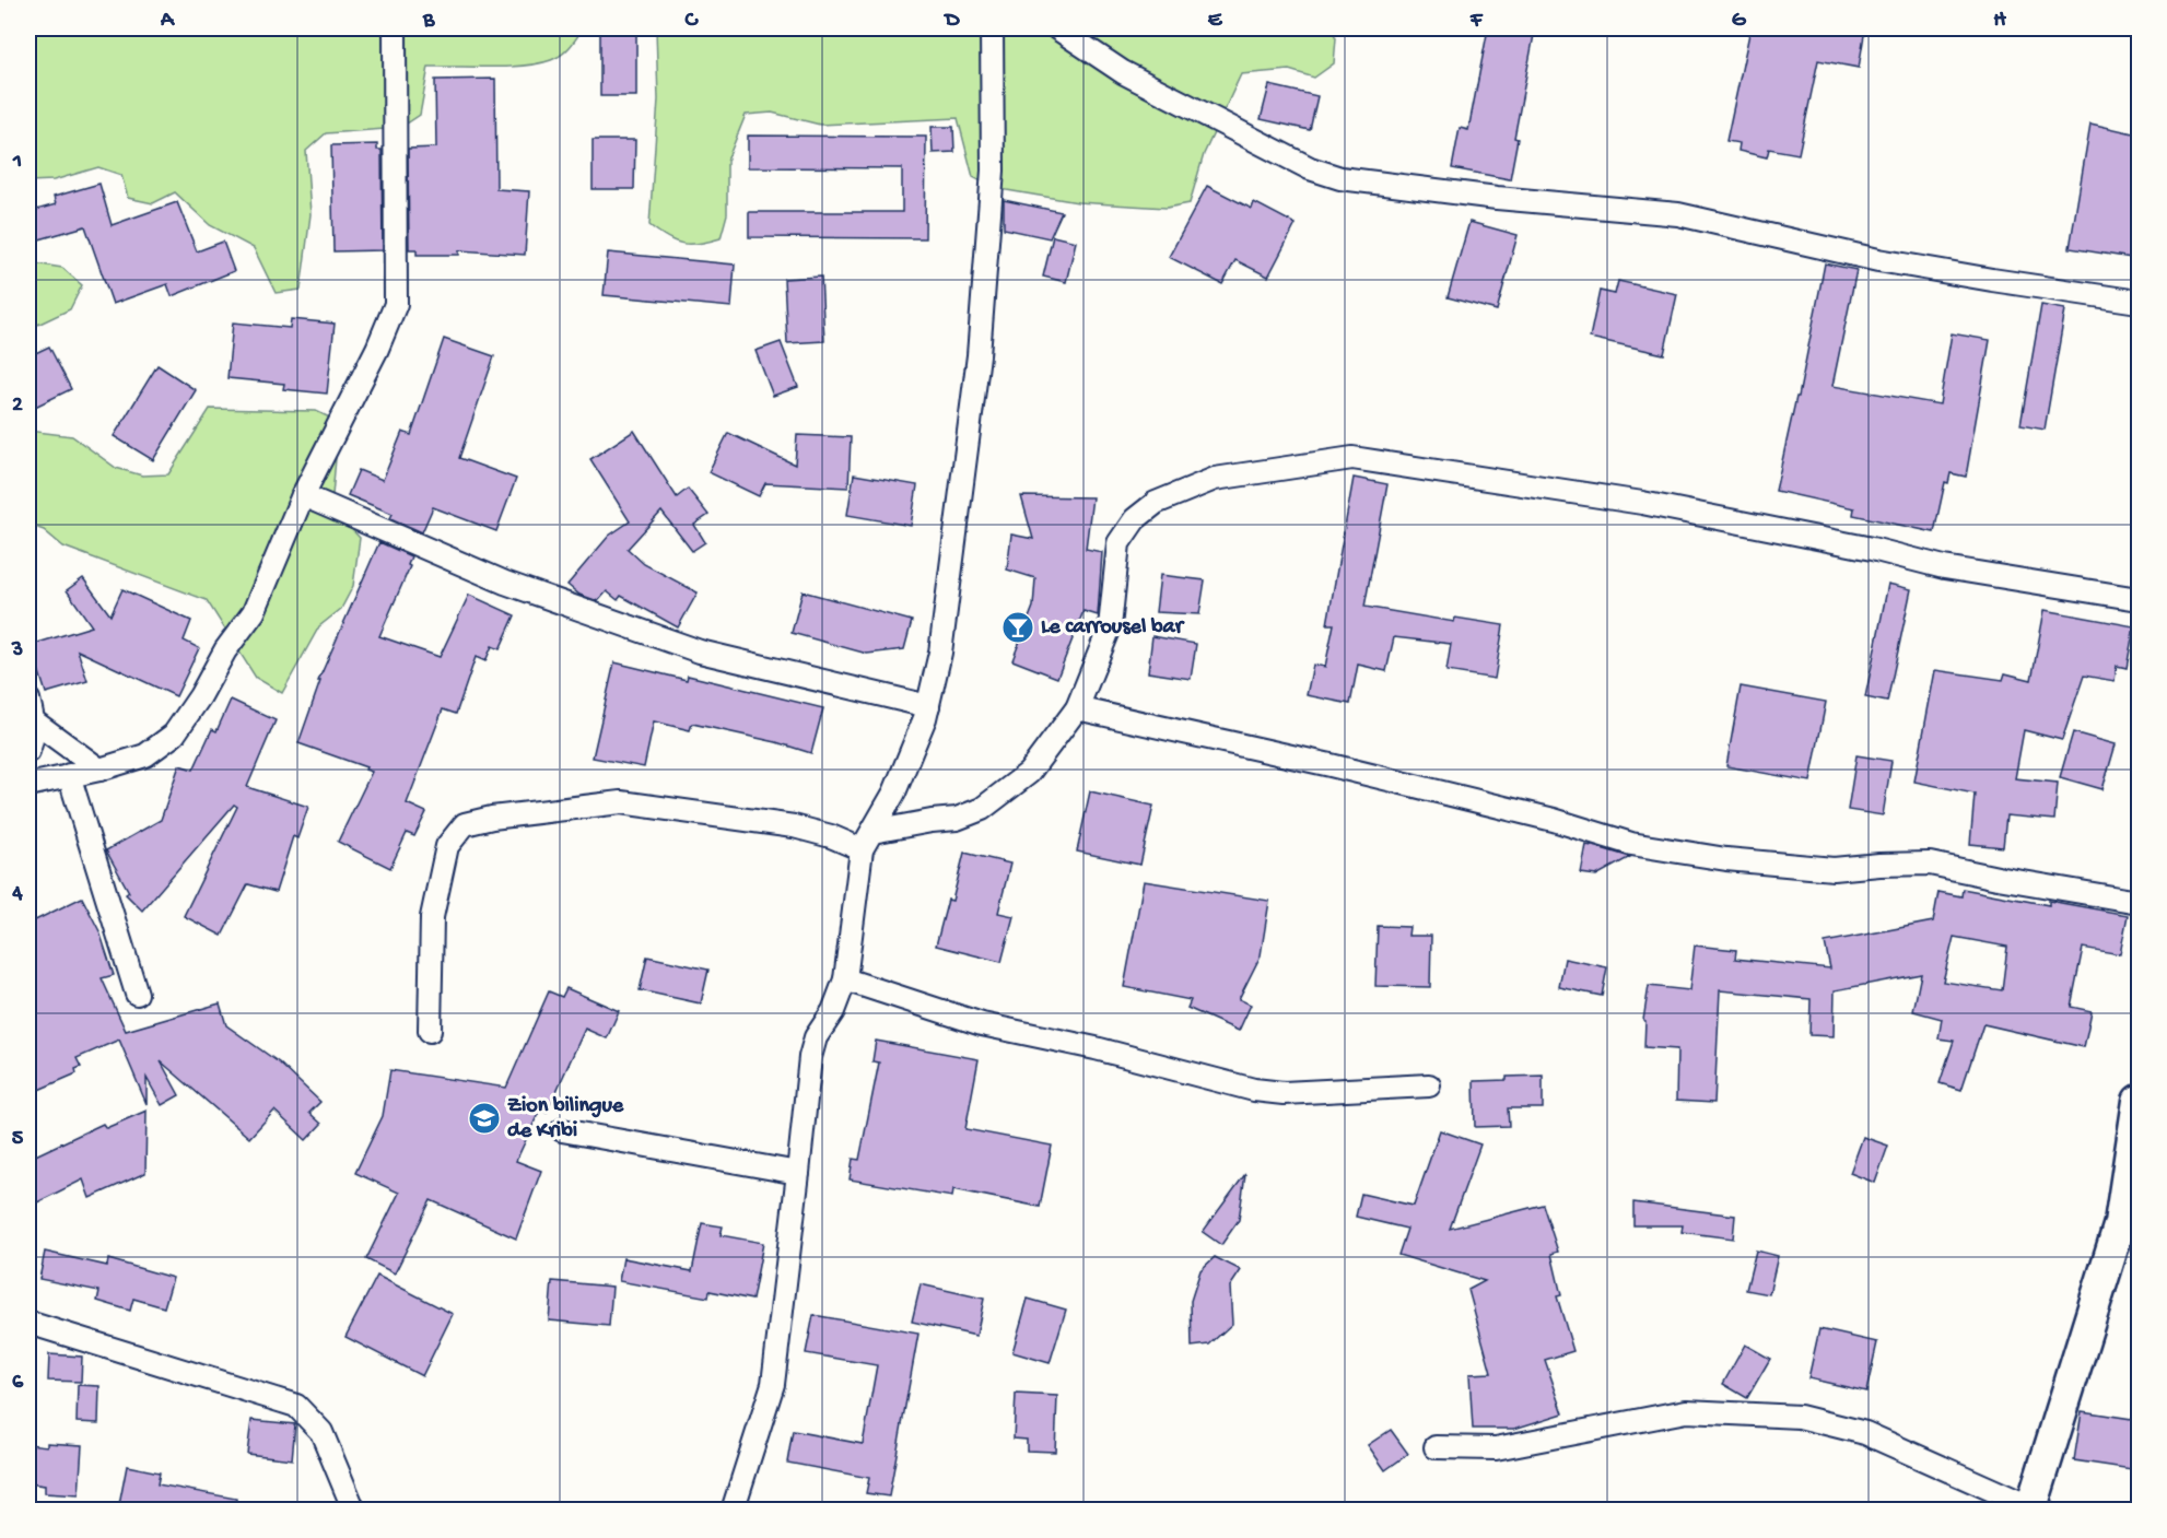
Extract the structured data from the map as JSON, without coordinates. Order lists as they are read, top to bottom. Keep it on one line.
{"places":{"bar":["Le carrousel bar"],"school or university":["Zion bilingue de Kribi"]},"grid":{"columns":["A","B","C","D","E","F","G","H"],"rows":["1","2","3","4","5","6"]}}
